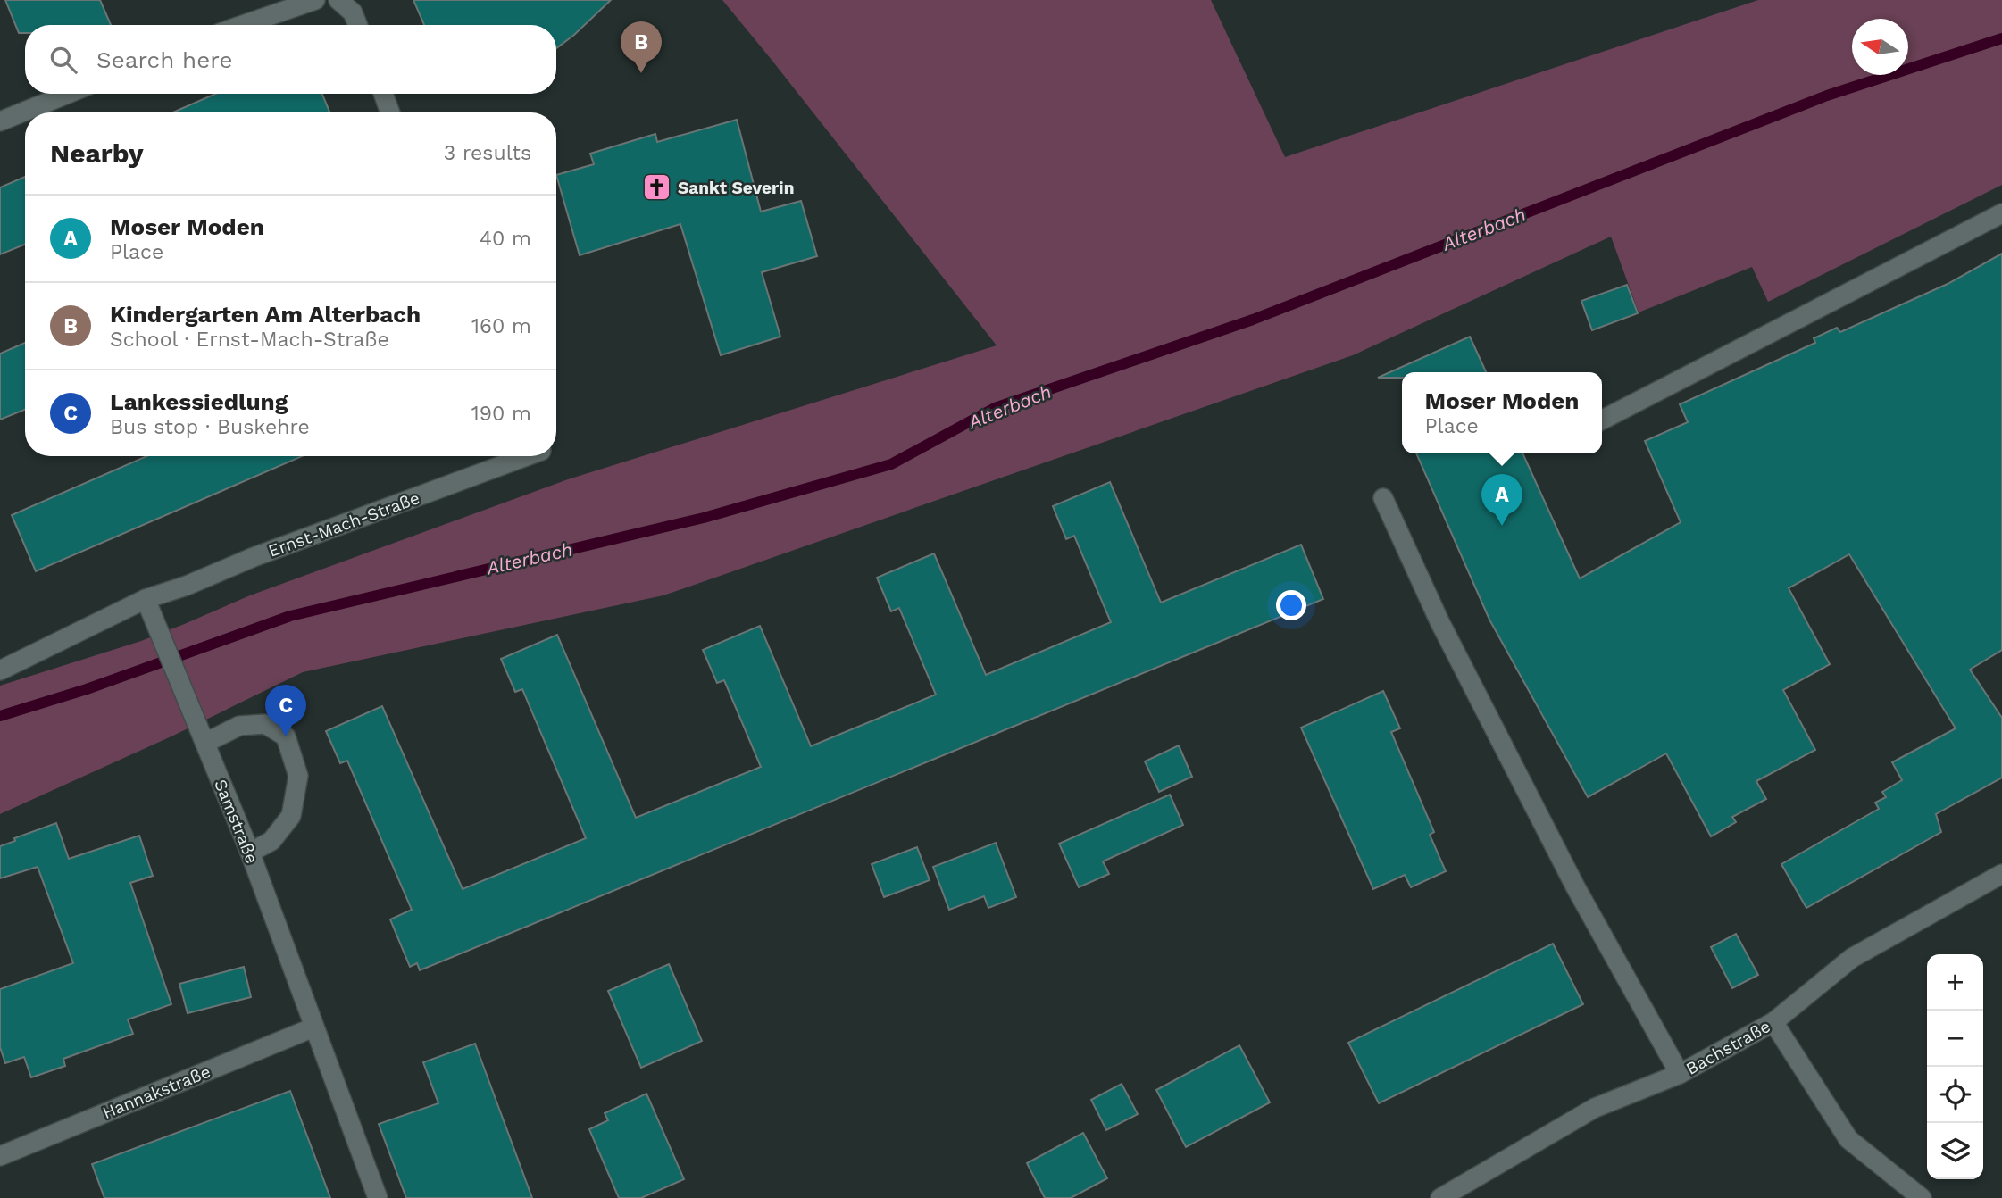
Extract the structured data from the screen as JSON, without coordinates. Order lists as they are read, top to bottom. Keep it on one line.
{"streets":{"street":["Ernst-Mach-Straße","Samstraße","Bachstraße","Hannakstraße"]},"crossings":[["Ernst-Mach-Straße","Samstraße"],["Samstraße","Hannakstraße"]],"water":["Alterbach"],"places":{"church":["Sankt Severin"]},"north":"left","page":{"pins":["B","A","C"],"search":"Search here","heading":["Nearby","3 results"],"list":[{"mark":"A","name":"Moser Moden","note":"Place","value":"40 m"},{"mark":"B","name":"Kindergarten Am Alterbach","note":"School · Ernst-Mach-Straße","value":"160 m"},{"mark":"C","name":"Lankessiedlung","note":"Bus stop · Buskehre","value":"190 m"}],"popup":["Moser Moden","Place"],"map_buttons":["+","−"]}}
